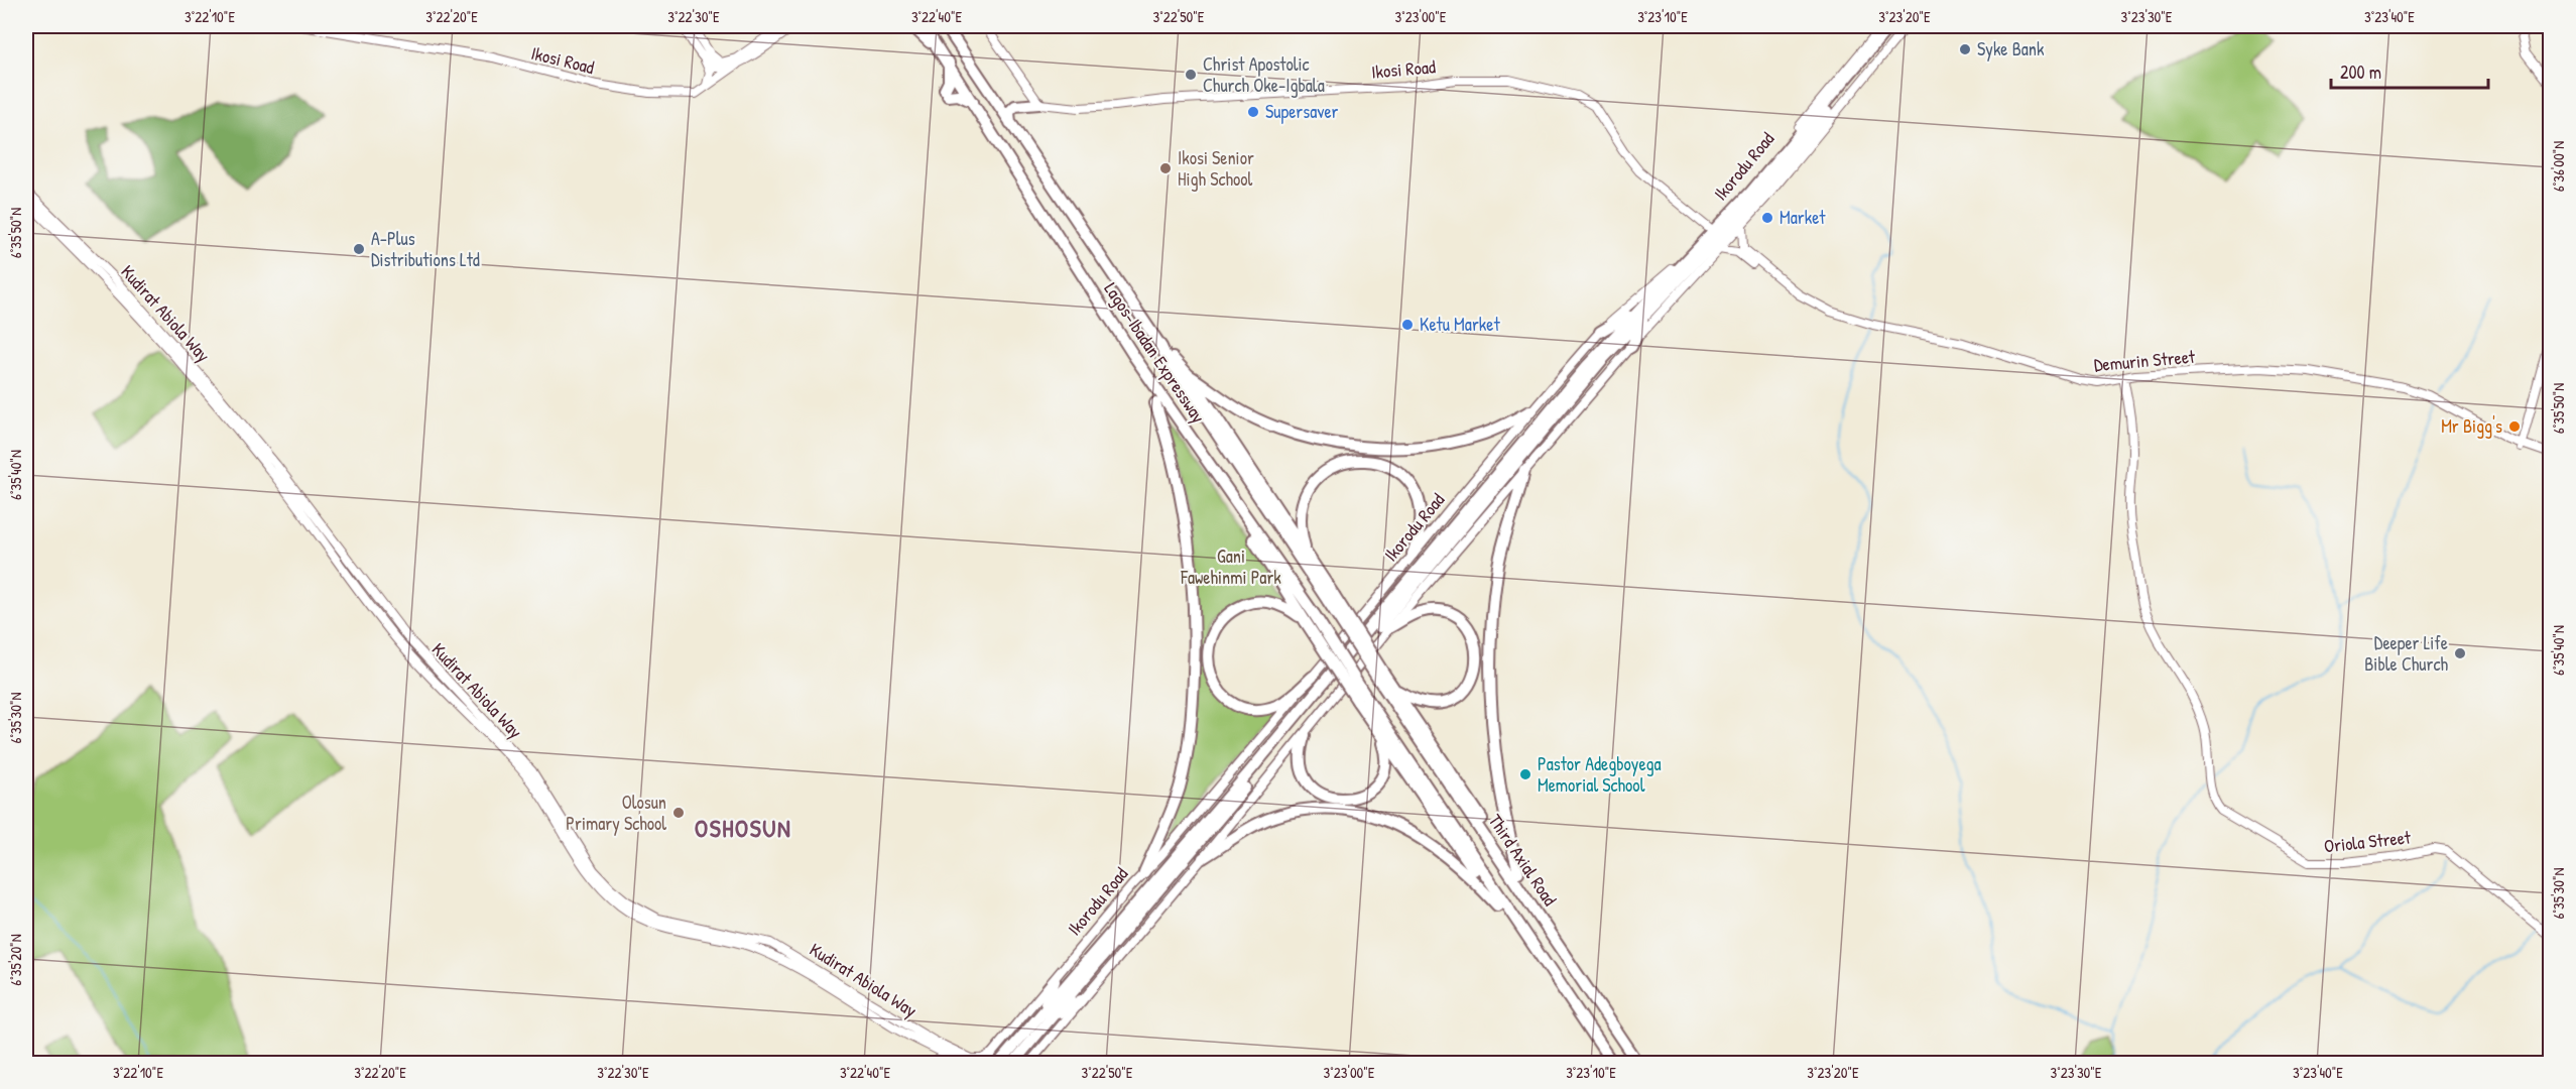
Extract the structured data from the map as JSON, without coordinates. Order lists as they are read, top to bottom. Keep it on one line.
{"streets":{"highway":["Ikorodu Road","Lagos-Ibadan Expressway","Third Axial Road"],"street":["Ikosi Road","Kudirat Abiola Way","Demurin Street","Oriola Street"]},"crossings":[["Ikosi Road","Ikorodu Road"],["Ikorodu Road","Kudirat Abiola Way"],["Ikorodu Road","Demurin Street"],["Lagos-Ibadan Expressway","Third Axial Road"],["Demurin Street","Oriola Street"]],"districts":["OSHOSUN"],"parks":["Gani Fawehinmi Park"],"places":["Syke Bank","Christ Apostolic Church Oke-Igbala","Supersaver","Ikosi Senior High School","Market","A-Plus Distributions Ltd","Ketu Market","Mr Bigg's","Deeper Life Bible Church","Pastor Adegboyega Memorial School","Olosun Primary School"],"scale_bar":"200 m","coordinates":["3°22'10\"E","3°22'20\"E","3°22'30\"E","3°22'40\"E","3°22'50\"E","3°23'00\"E","3°23'10\"E","3°23'20\"E","3°23'30\"E","3°23'40\"E","6°36'00\"N","6°35'50\"N","6°35'40\"N","6°35'30\"N","6°35'20\"N"]}
